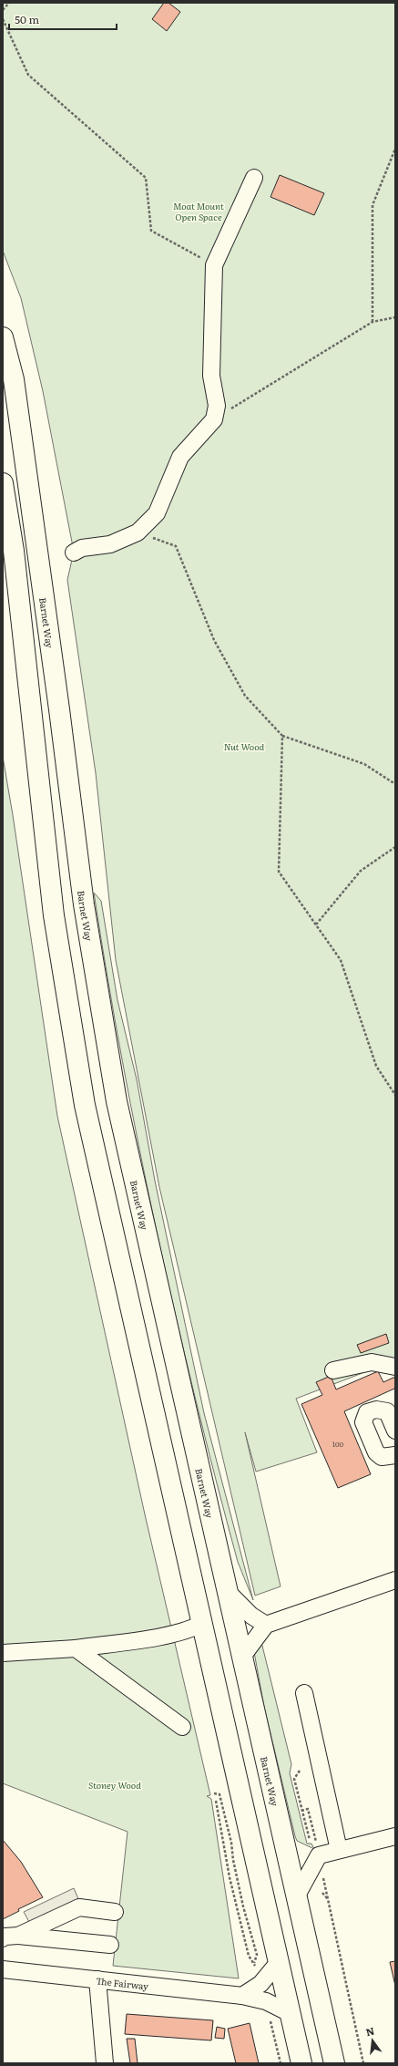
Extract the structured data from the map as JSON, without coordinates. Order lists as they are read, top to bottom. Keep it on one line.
{"streets":{"highway":["Barnet Way"],"street":["The Fairway"]},"parks":["Moat Mount Open Space","Nut Wood","Stoney Wood"],"house_numbers":["100"],"scale_bar":"50 m","north":"top"}
